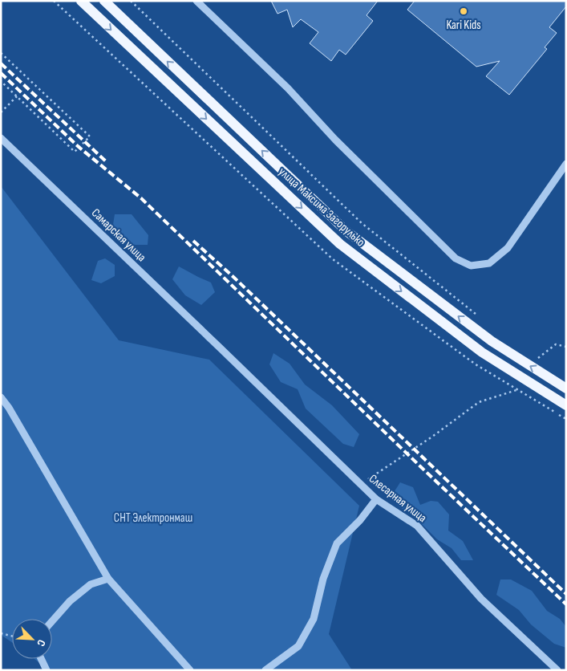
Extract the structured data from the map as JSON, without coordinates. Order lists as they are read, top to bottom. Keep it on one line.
{"streets":{"main road":["улица Максима Загорулько"],"street":["Самарская улица","Слесарная улица"]},"crossings":[["Самарская улица","Слесарная улица"]],"parks":["СНТ Электронмаш"],"places":["Kari Kids"],"north":"bottom right"}
